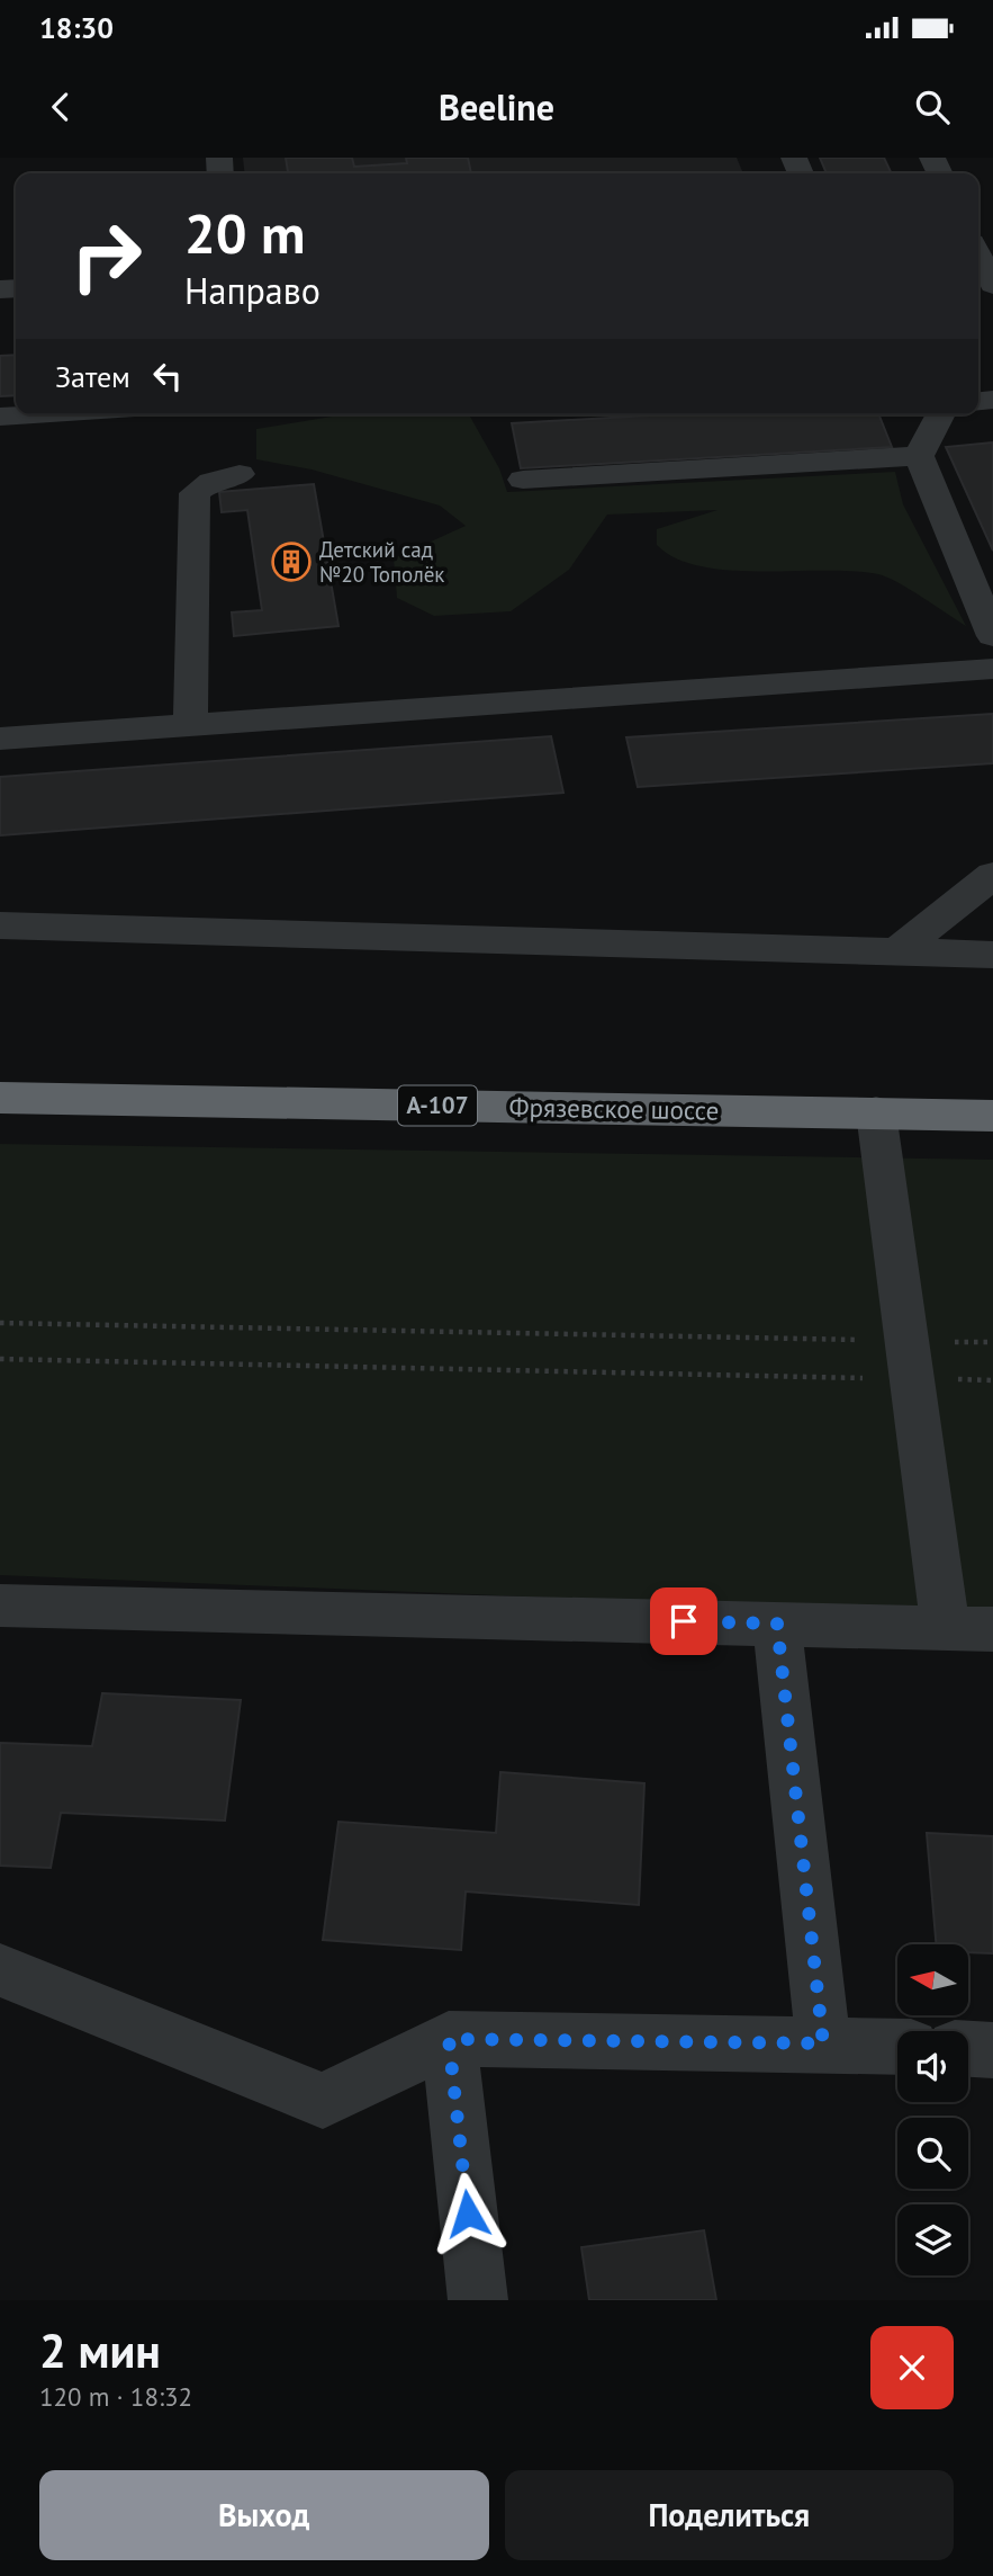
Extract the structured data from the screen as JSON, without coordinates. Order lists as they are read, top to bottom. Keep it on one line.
{"streets":{"highway":["А-107","Фрязевское шоссе"]},"places":{"building":["Детский сад №20 Тополёк"]},"north":"left","page":{"status":"18:30","header":"Beeline","turn":["20 m","Направо"],"then":"Затем","heading":["2 мин","120 m · 18:32"],"buttons":["Выход","Поделиться"]}}
